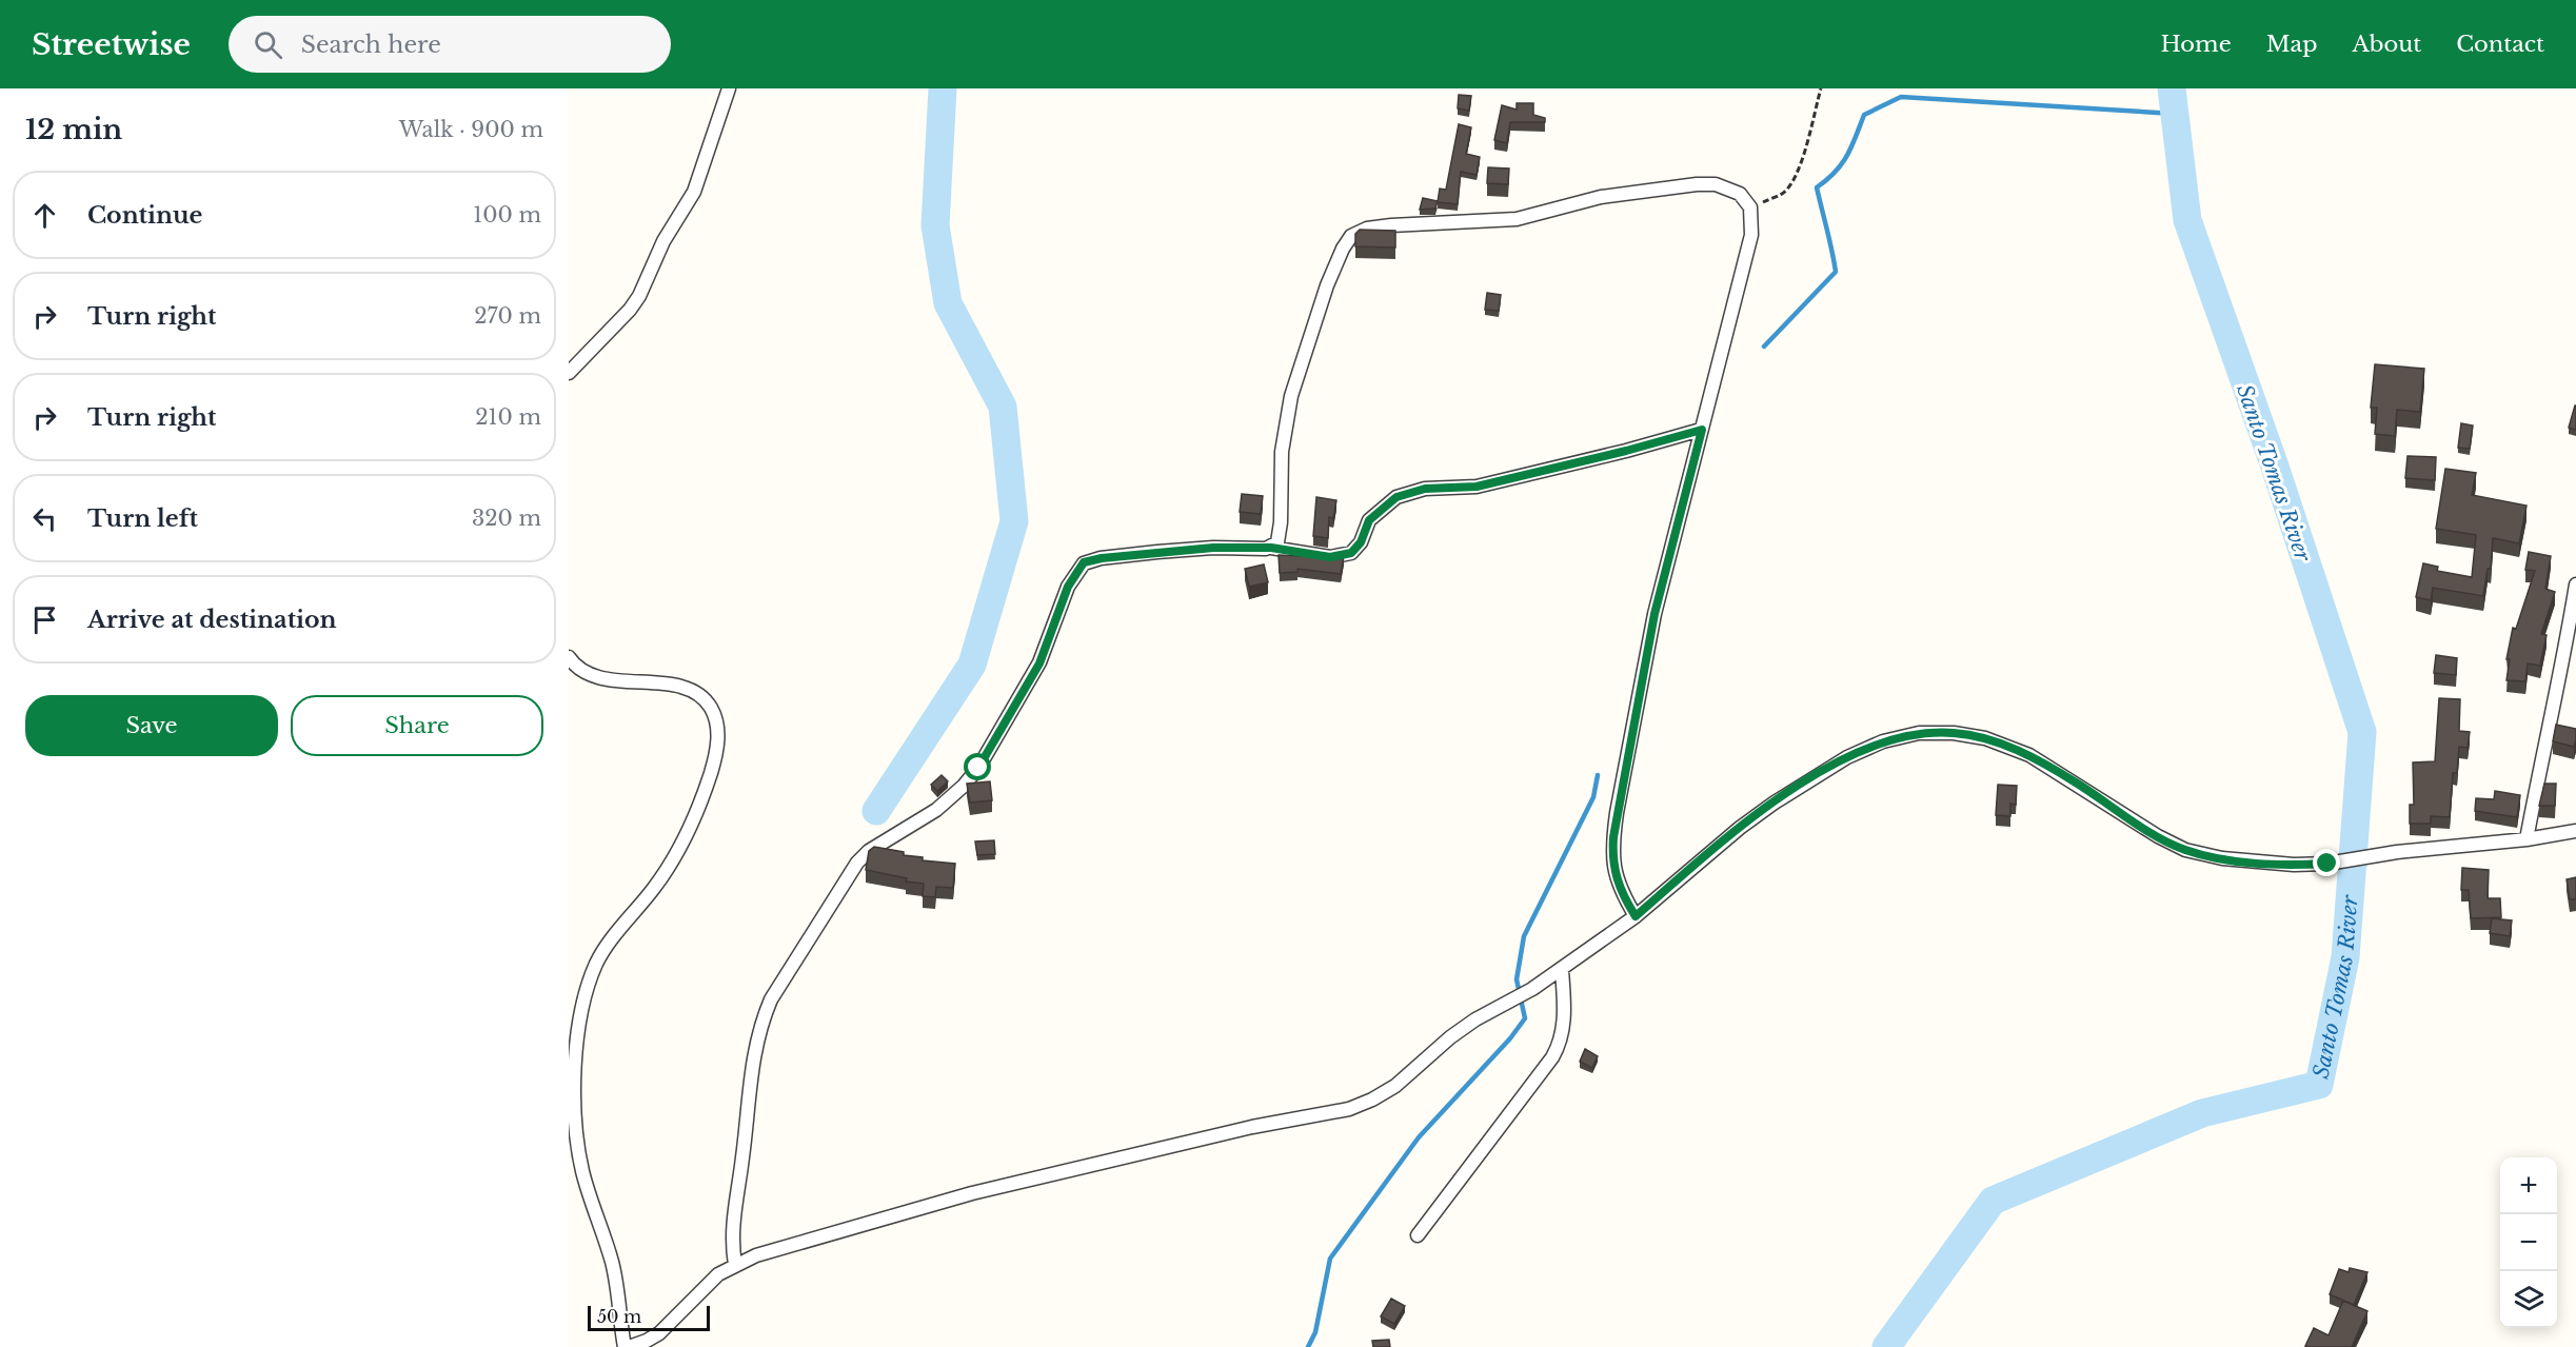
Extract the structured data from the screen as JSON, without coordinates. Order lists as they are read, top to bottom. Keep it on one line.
{"water":["Santo Tomas River"],"scale_bar":"50 m","page":{"header":"Streetwise","search":"Search here","nav":["Home","Map","About","Contact"],"heading":["12 min","Walk · 900 m"],"list":[["Continue","100 m"],["Turn right","270 m"],["Turn right","210 m"],["Turn left","320 m"],"Arrive at destination"],"buttons":["Save","Share"],"map_buttons":["+","−"],"scale":"50 m"}}
